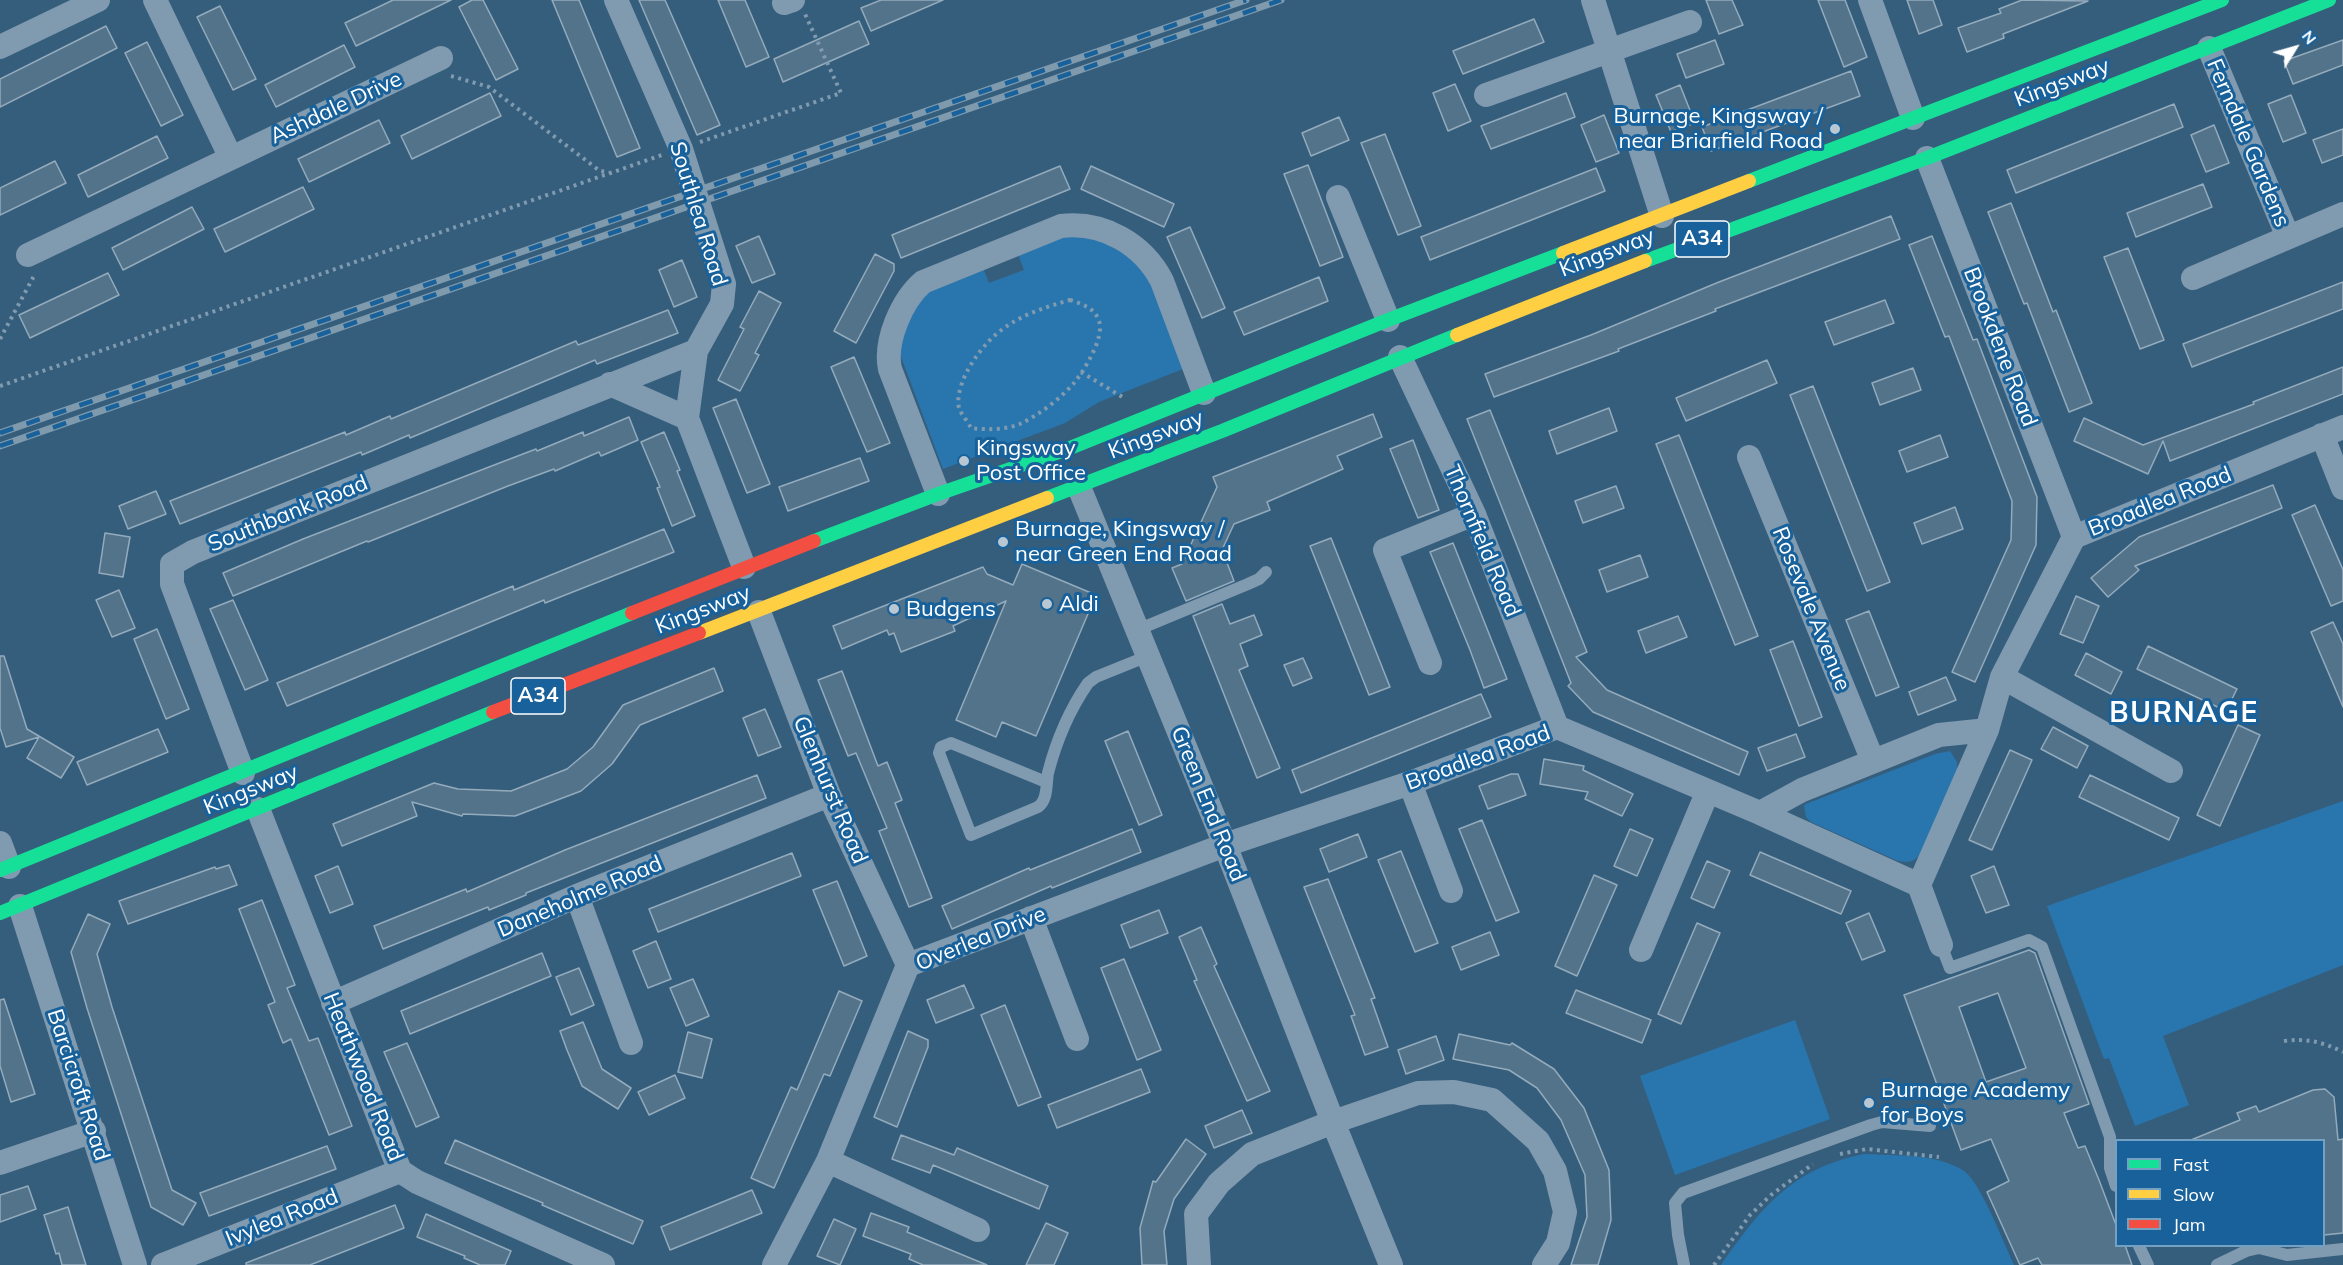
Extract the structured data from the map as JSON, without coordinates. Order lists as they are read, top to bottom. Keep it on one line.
{"streets":{"highway":["Kingsway","A34"],"street":["Ashdale Drive","Ferndale Gardens","Southlea Road","Brookdene Road","Broadlea Road","Southbank Road","Thornfield Road","Rosevale Avenue","Glenhurst Road","Green End Road","Daneholme Road","Overlea Drive","Heathwood Road","Barcicroft Road","Ivylea Road"]},"crossings":[["Kingsway","Ferndale Gardens"],["Kingsway","Southlea Road"],["Kingsway","Brookdene Road"],["Kingsway","Southbank Road"],["Kingsway","Thornfield Road"],["Kingsway","Glenhurst Road"],["Kingsway","Green End Road"],["Kingsway","Heathwood Road"],["Kingsway","Barcicroft Road"],["Southlea Road","Southbank Road"],["Brookdene Road","Broadlea Road"],["Broadlea Road","Thornfield Road"],["Broadlea Road","Green End Road"],["Broadlea Road","Overlea Drive"],["Glenhurst Road","Daneholme Road"],["Glenhurst Road","Overlea Drive"],["Green End Road","Overlea Drive"],["Daneholme Road","Heathwood Road"],["Heathwood Road","Ivylea Road"]],"districts":["BURNAGE"],"places":["Burnage, Kingsway / near Briarfield Road","Kingsway Post Office","Burnage, Kingsway / near Green End Road","Aldi","Budgens","Burnage Academy for Boys"],"legend":["Fast","Slow","Jam"],"north":"top right"}
